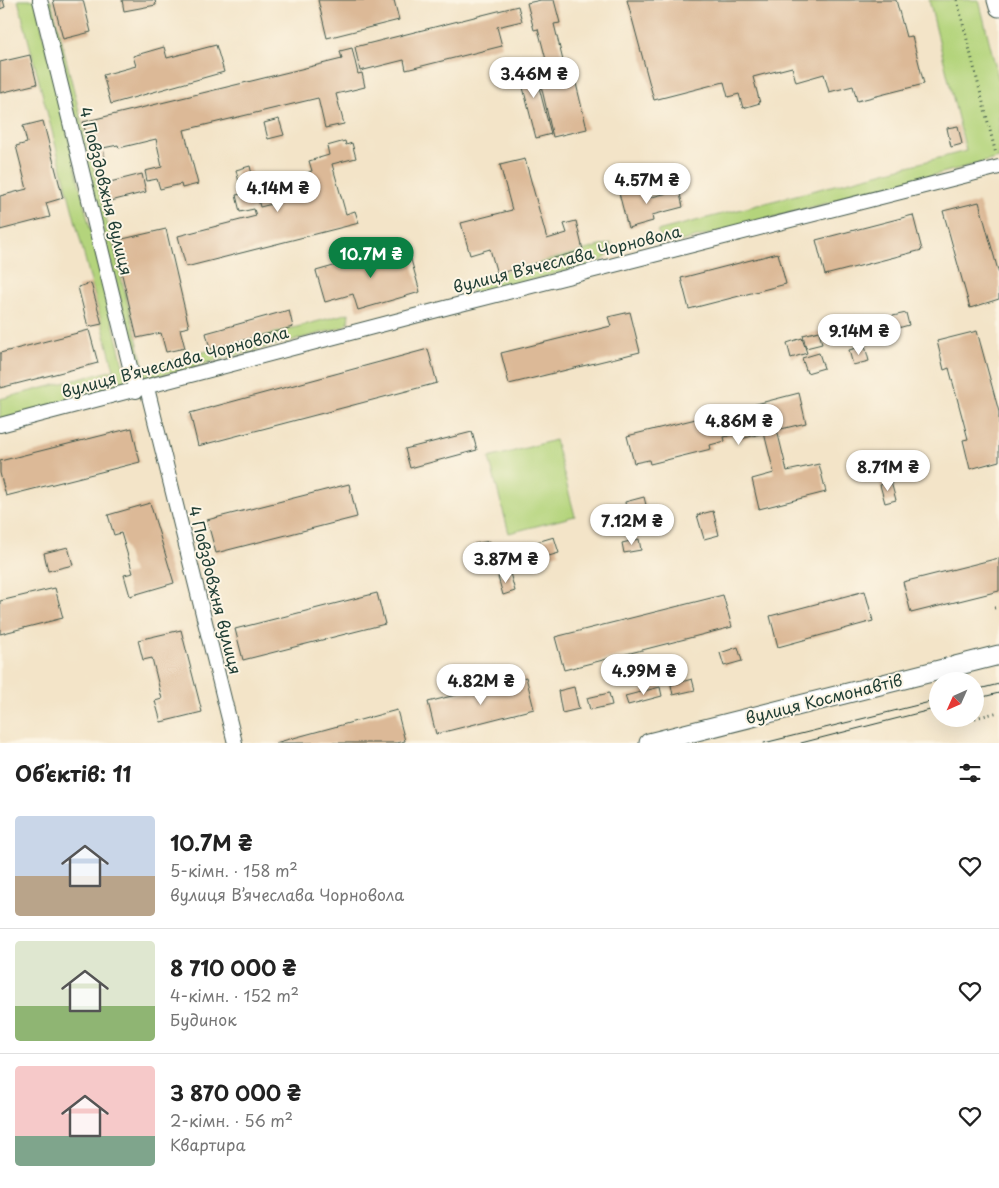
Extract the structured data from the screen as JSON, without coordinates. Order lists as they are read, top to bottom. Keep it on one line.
{"streets":{"main road":["вулиця Космонавтів"],"street":["4 Повздовжня вулиця","вулиця Вʼячеслава Чорновола"]},"crossings":[["4 Повздовжня вулиця","вулиця Вʼячеслава Чорновола"]],"north":"bottom left","page":{"price":["3.46M ₴","4.57M ₴","4.14M ₴","10.7M ₴","9.14M ₴","4.86M ₴","8.71M ₴","7.12M ₴","3.87M ₴","4.99M ₴","4.82M ₴"],"heading":"Об’єктів: 11","list":[{"name":"10.7M ₴","note":"5-кімн. · 158 m² · вулиця Вʼячеслава Чорновола"},{"name":"8 710 000 ₴","note":"4-кімн. · 152 m² · Будинок"},{"name":"3 870 000 ₴","note":"2-кімн. · 56 m² · Квартира"}]}}
